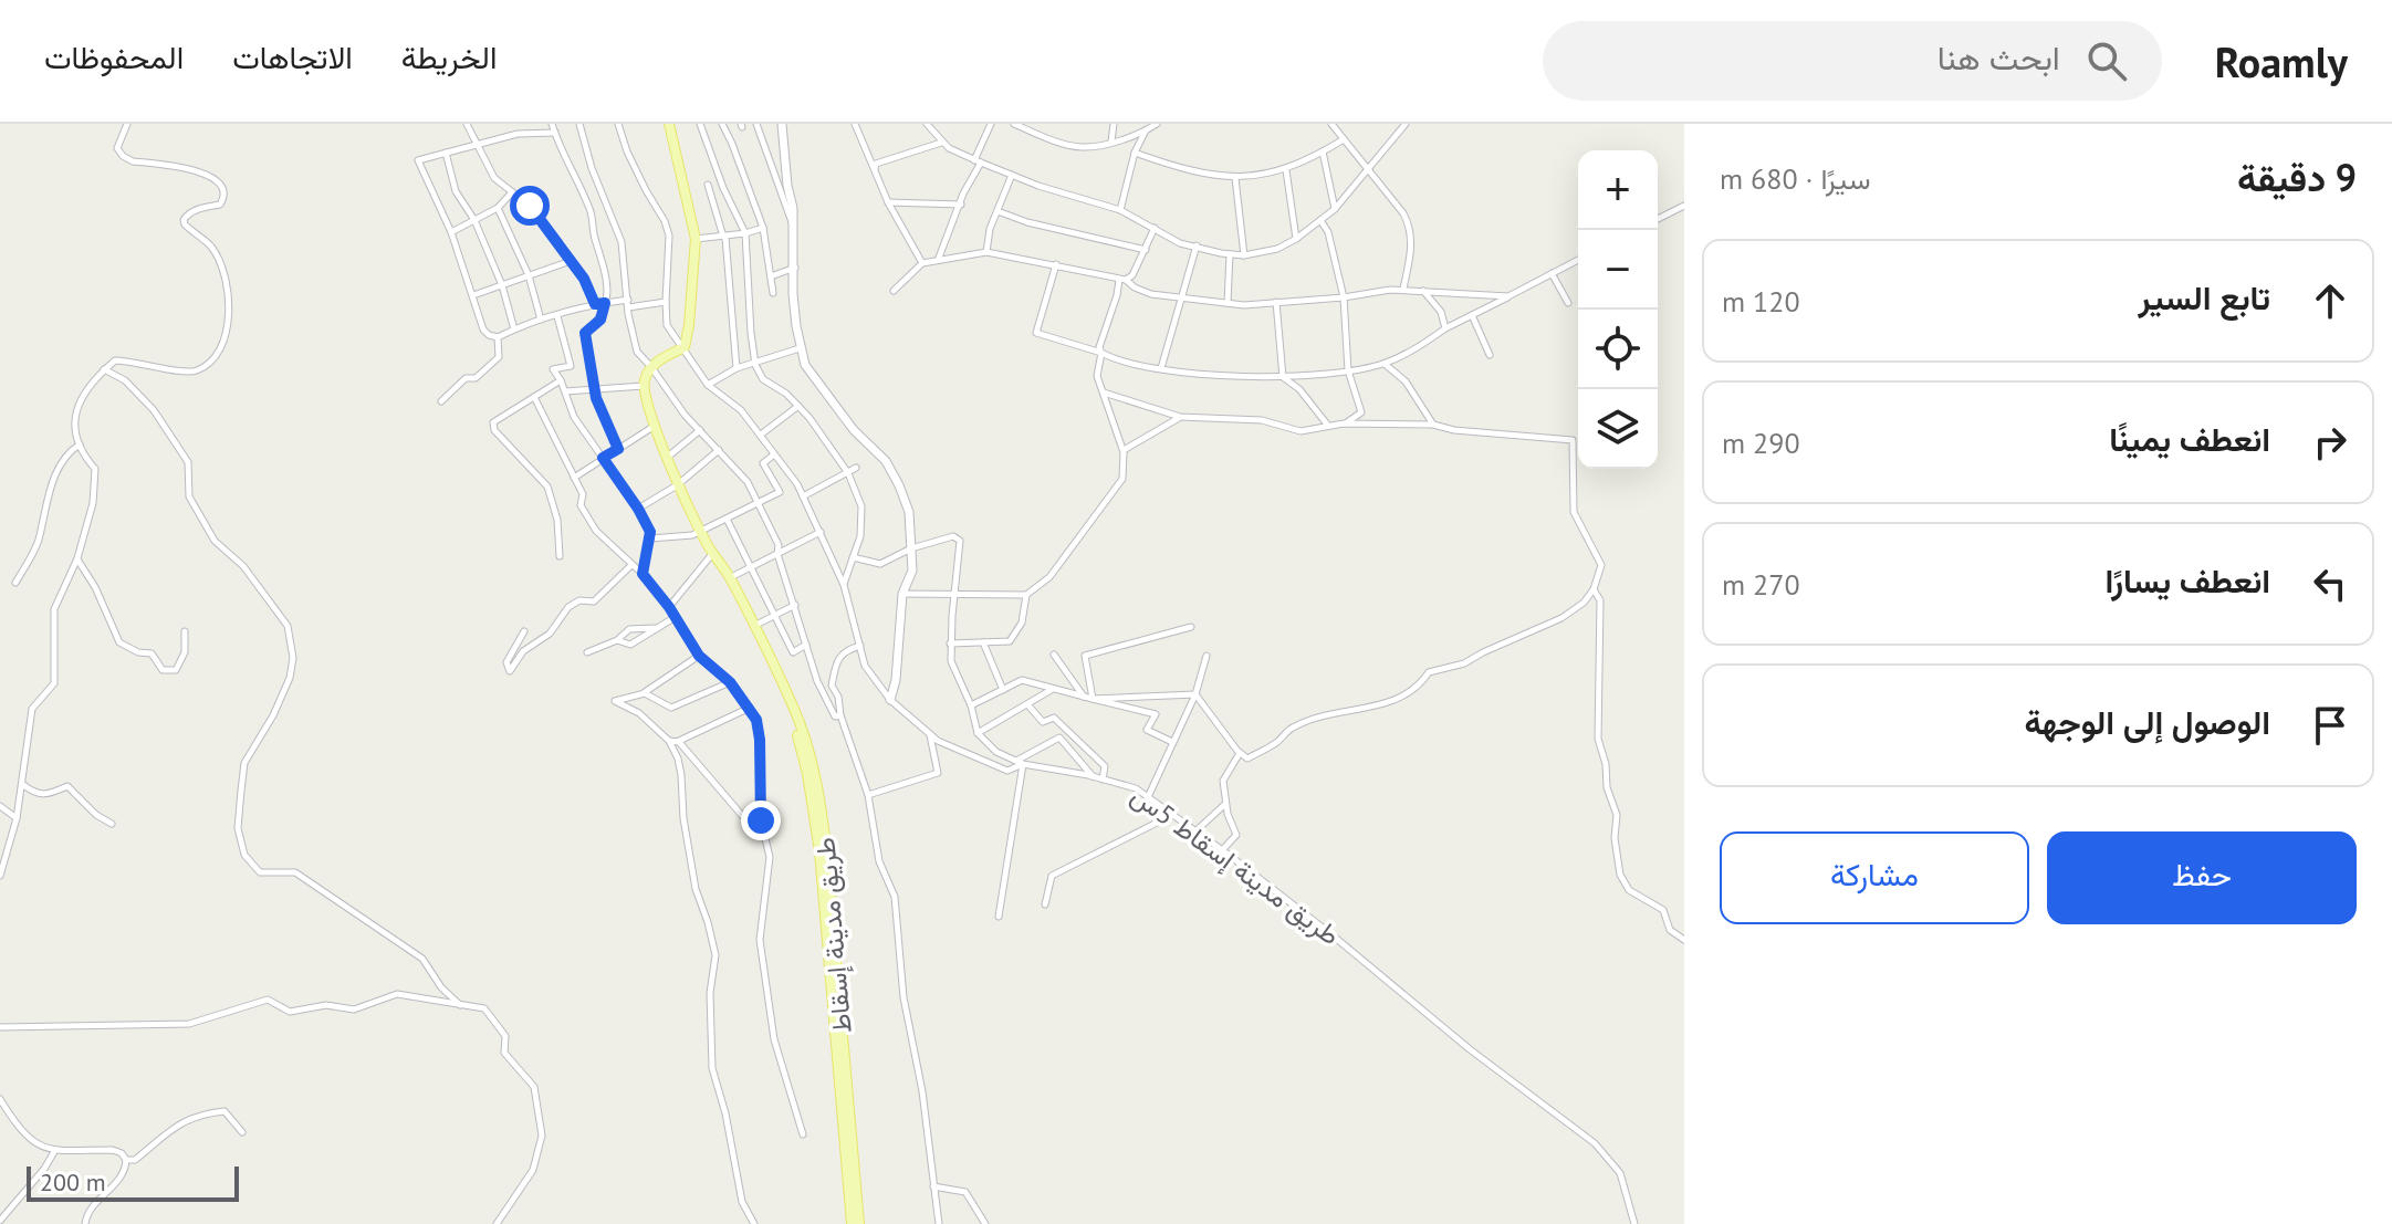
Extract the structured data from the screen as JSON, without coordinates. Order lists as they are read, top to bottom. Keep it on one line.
{"streets":{"main road":["طريق مدينة إسقاط"],"street":["طريق مدينة إسقاط 5س"]},"scale_bar":"200 m","page":{"header":"Roamly","search":"ابحث هنا","nav":["الخريطة","الاتجاهات","المحفوظات"],"heading":["9 دقيقة","سيرًا · 680 m"],"map_buttons":["+","−"],"list":[["تابع السير","120 m"],["انعطف يمينًا","290 m"],["انعطف يسارًا","270 m"],"الوصول إلى الوجهة"],"buttons":["حفظ","مشاركة"],"scale":"200 m"}}
